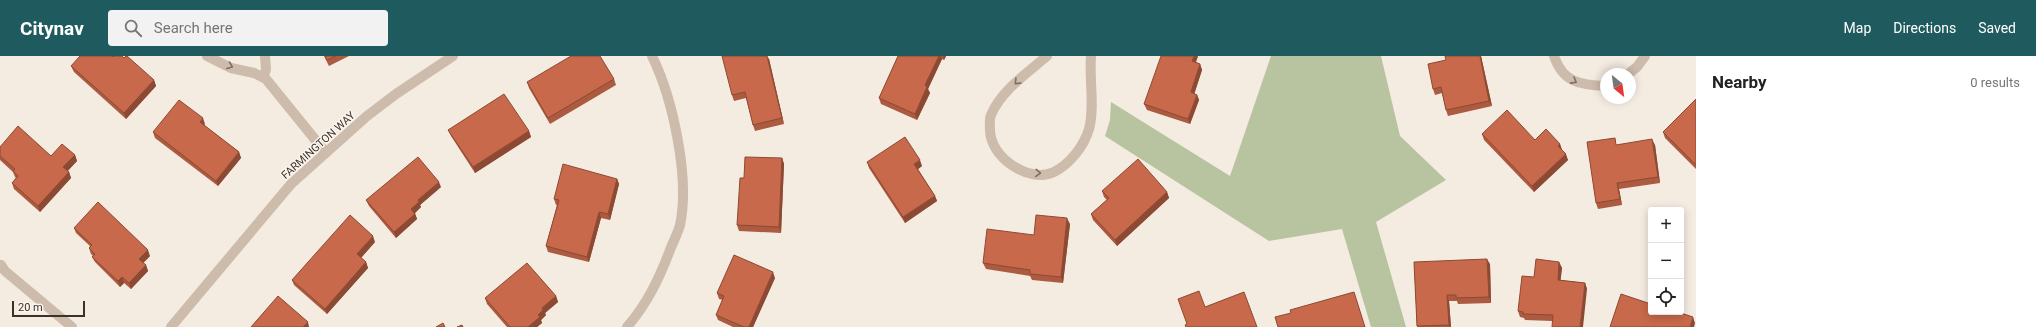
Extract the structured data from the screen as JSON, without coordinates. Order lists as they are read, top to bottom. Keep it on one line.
{"streets":{"street":["FARMINGTON WAY"]},"scale_bar":"20 m","north":"bottom right","page":{"header":"Citynav","search":"Search here","nav":["Map","Directions","Saved"],"heading":["Nearby","0 results"],"map_buttons":["+","−"],"scale":"20 m"}}
